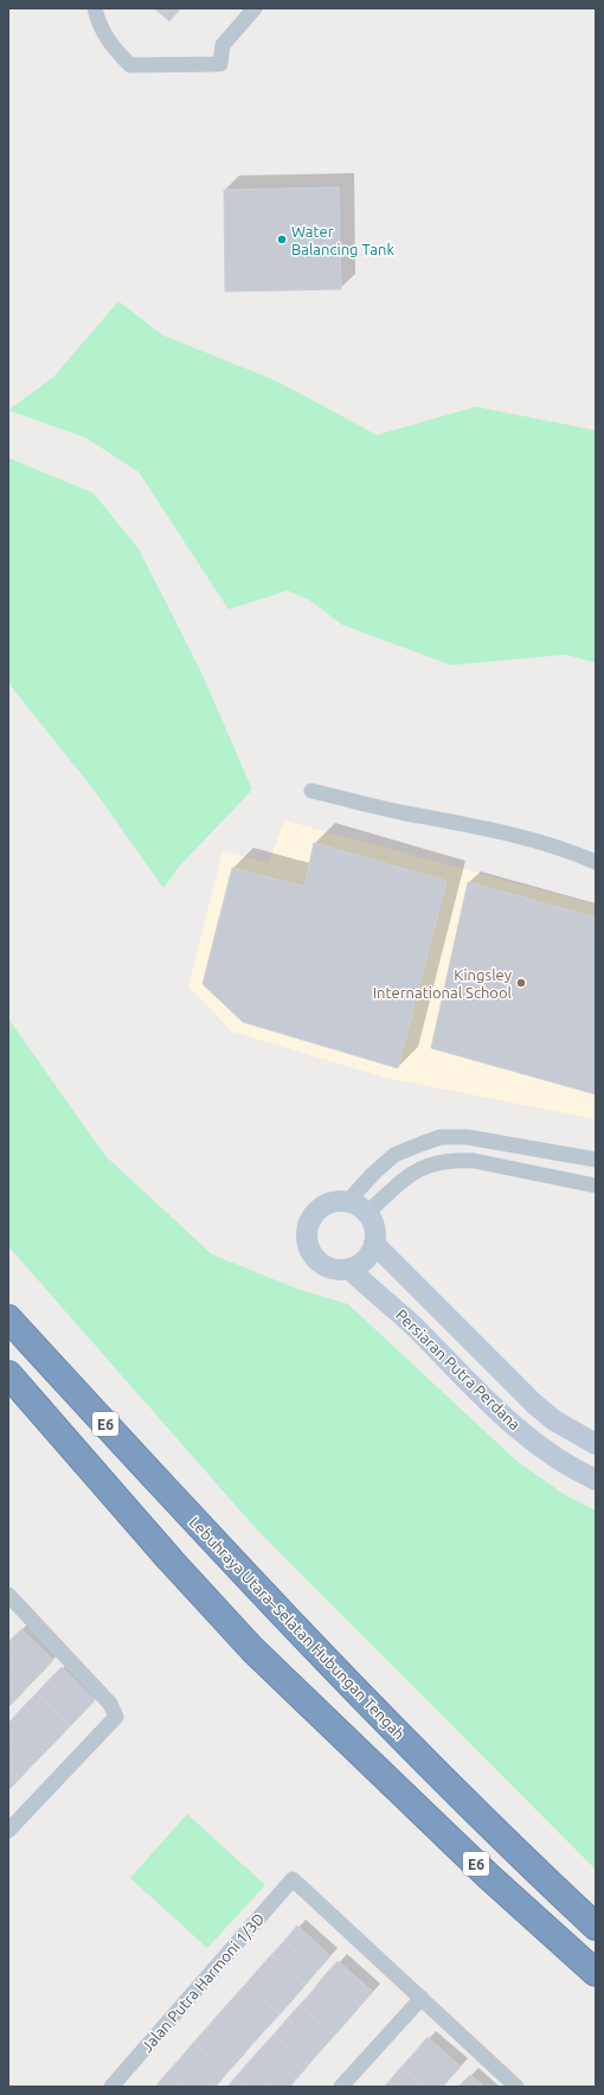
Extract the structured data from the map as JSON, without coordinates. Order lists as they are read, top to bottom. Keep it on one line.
{"streets":{"highway":["E6","Lebuhraya Utara–Selatan Hubungan Tengah"],"main road":["Persiaran Putra Perdana"],"street":["Jalan Putra Harmoni 1/3D"]},"places":["Water Balancing Tank","Kingsley International School"]}
